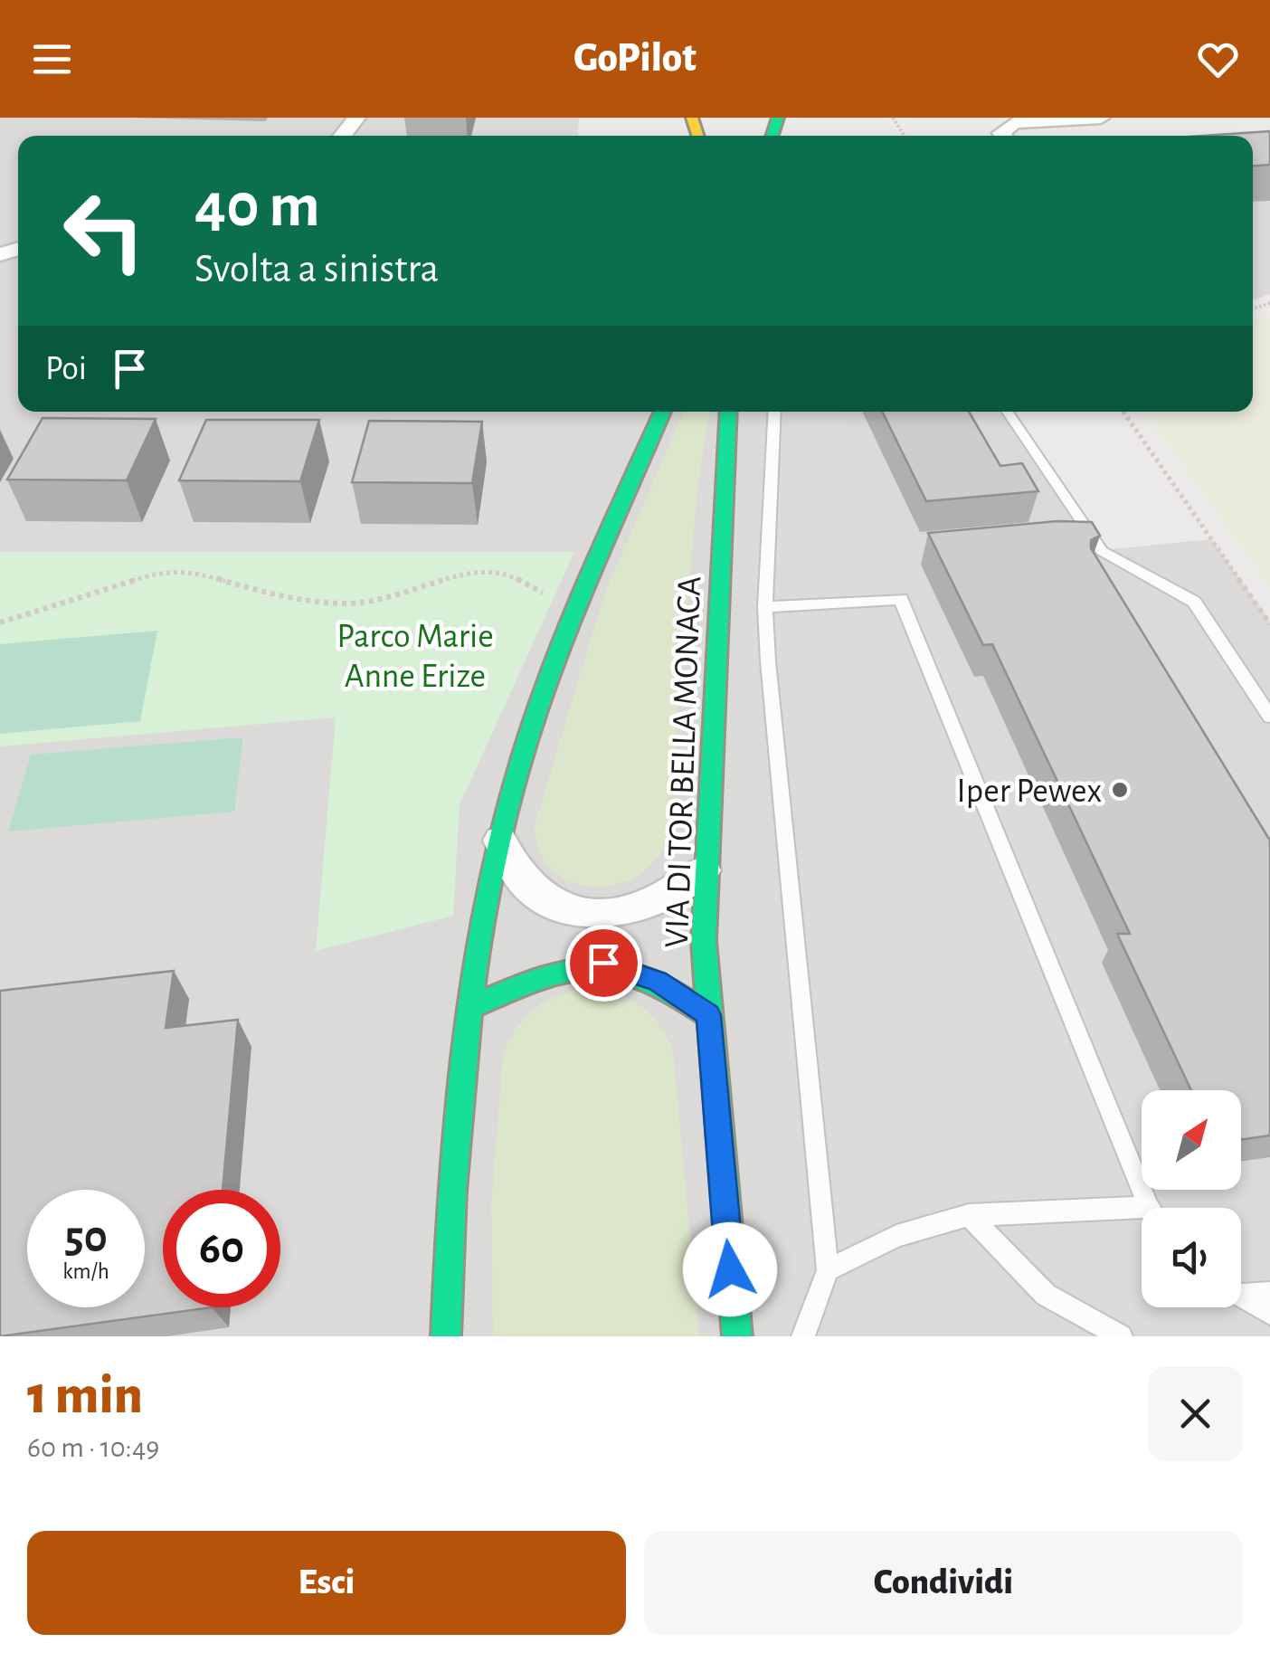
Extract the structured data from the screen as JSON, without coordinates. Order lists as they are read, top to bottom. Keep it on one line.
{"streets":{"main road":["VIA DI TOR BELLA MONACA"]},"parks":["Parco Marie Anne Erize"],"places":["Iper Pewex"],"north":"top right","page":{"header":"GoPilot","turn":["40 m","Svolta a sinistra"],"then":"Poi","speed":"50 km/h","limit":"60","heading":["1 min","60 m · 10:49"],"buttons":["Esci","Condividi"]}}
